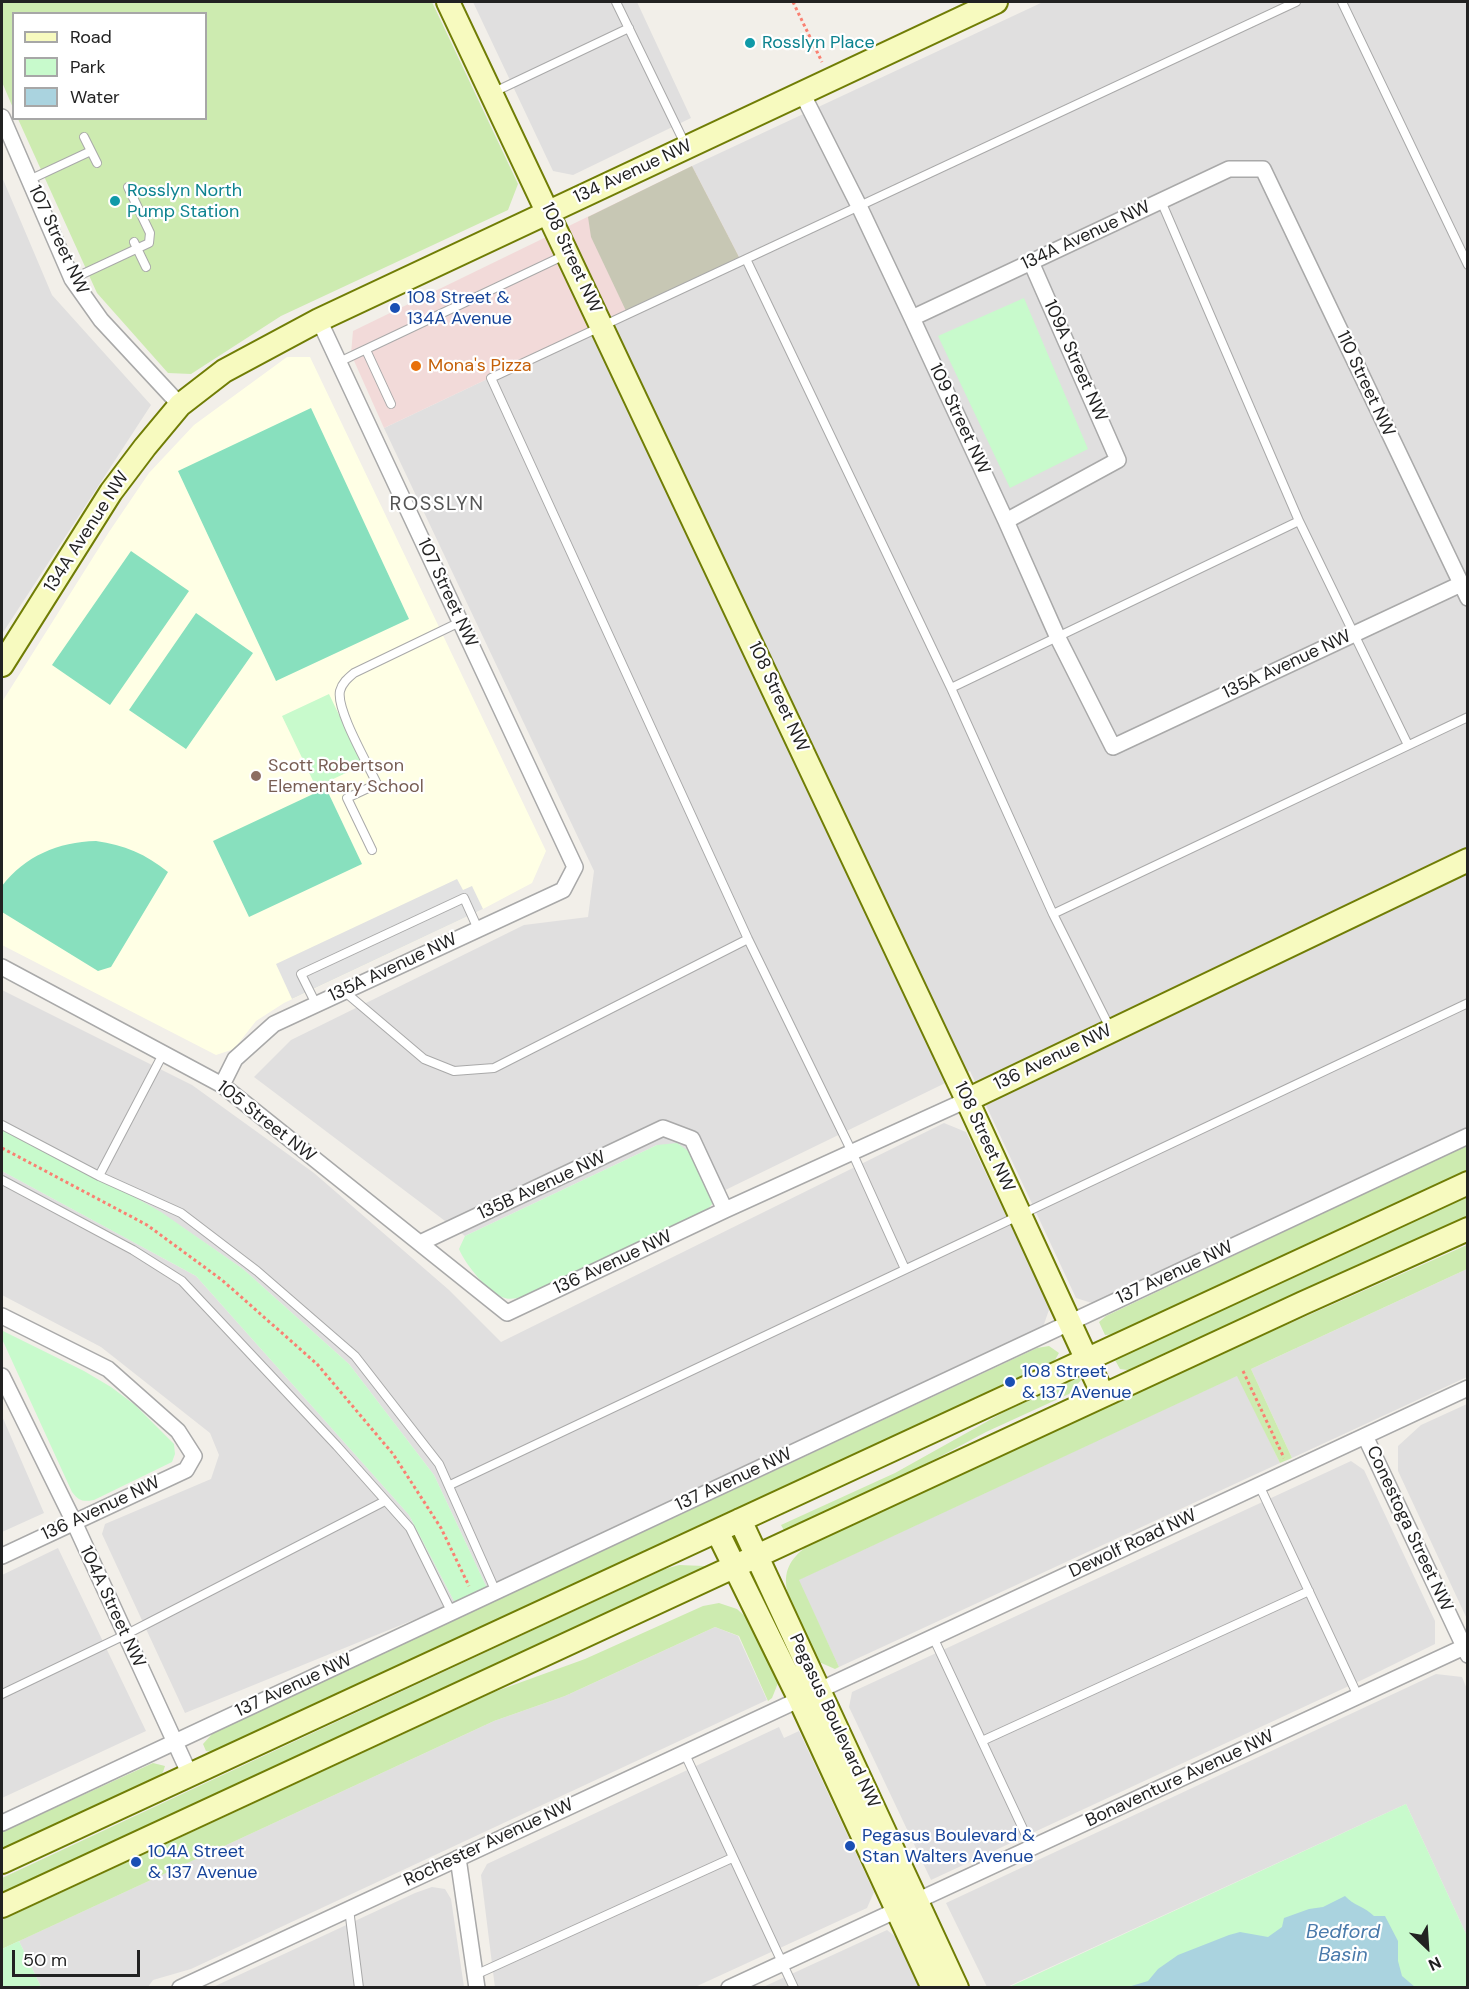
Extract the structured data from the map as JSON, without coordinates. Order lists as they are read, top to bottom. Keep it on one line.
{"streets":{"street":["134 Avenue NW","134A Avenue NW","107 Street NW","108 Street NW","109A Street NW","110 Street NW","109 Street NW","135A Avenue NW","136 Avenue NW","105 Street NW","135B Avenue NW","137 Avenue NW","Conestoga Street NW","Dewolf Road NW","104A Street NW","Pegasus Boulevard NW","Bonaventure Avenue NW","Rochester Avenue NW"]},"crossings":[["134 Avenue NW","134A Avenue NW"],["134 Avenue NW","107 Street NW"],["134 Avenue NW","108 Street NW"],["134 Avenue NW","109 Street NW"],["134A Avenue NW","107 Street NW"],["134A Avenue NW","109A Street NW"],["134A Avenue NW","110 Street NW"],["134A Avenue NW","109 Street NW"],["107 Street NW","135A Avenue NW"],["108 Street NW","136 Avenue NW"],["108 Street NW","137 Avenue NW"],["109A Street NW","109 Street NW"],["110 Street NW","135A Avenue NW"],["109 Street NW","135A Avenue NW"],["135A Avenue NW","105 Street NW"],["136 Avenue NW","105 Street NW"],["136 Avenue NW","135B Avenue NW"],["136 Avenue NW","104A Street NW"],["105 Street NW","135B Avenue NW"],["137 Avenue NW","104A Street NW"],["137 Avenue NW","Pegasus Boulevard NW"],["Conestoga Street NW","Dewolf Road NW"],["Conestoga Street NW","Bonaventure Avenue NW"],["Dewolf Road NW","Pegasus Boulevard NW"],["Dewolf Road NW","Rochester Avenue NW"],["Pegasus Boulevard NW","Bonaventure Avenue NW"],["Pegasus Boulevard NW","Rochester Avenue NW"]],"districts":["ROSSLYN"],"water":["Bedford Basin"],"places":["Rosslyn Place","Rosslyn North Pump Station","108 Street & 134A Avenue","Mona's Pizza","Scott Robertson Elementary School","108 Street & 137 Avenue","Pegasus Boulevard & Stan Walters Avenue","104A Street & 137 Avenue"],"legend":["Road","Park","Water"],"scale_bar":"50 m","north":"bottom right"}
